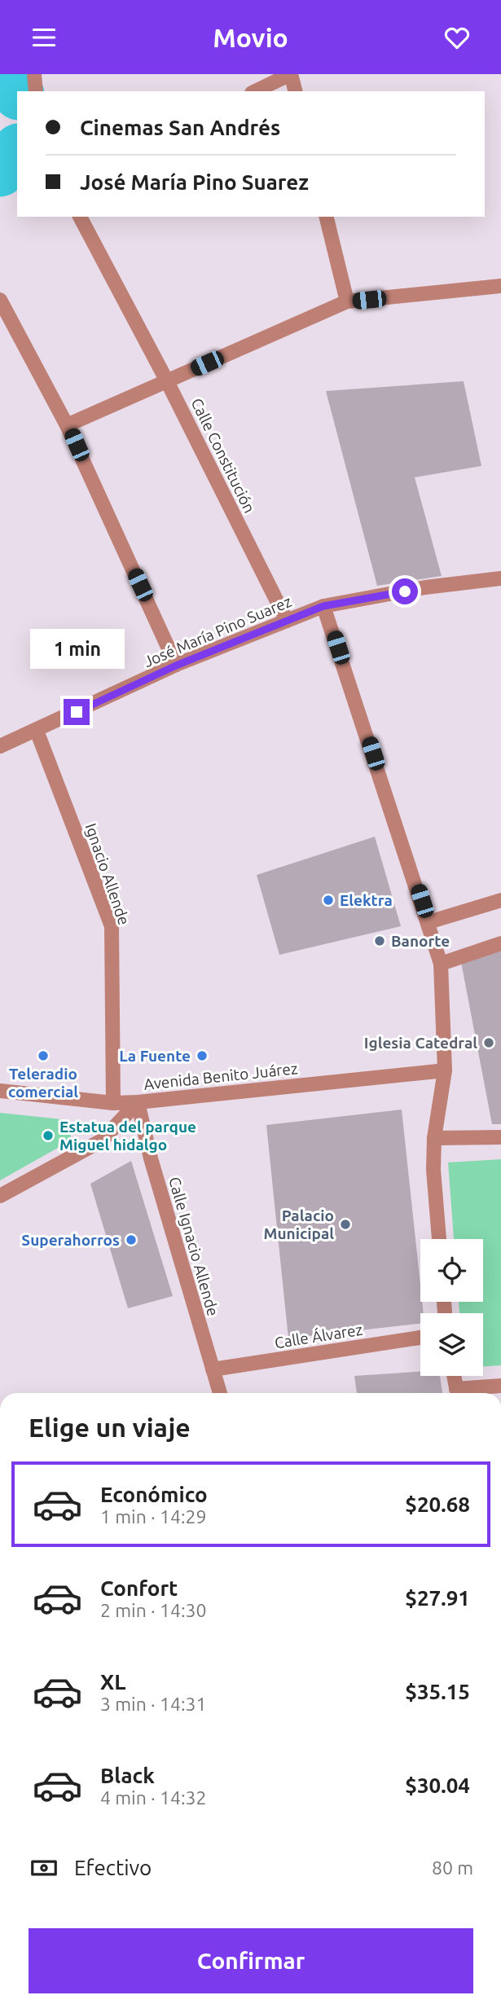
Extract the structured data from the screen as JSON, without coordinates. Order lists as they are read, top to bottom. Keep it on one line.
{"streets":{"street":["Calle Constitución","José María Pino Suarez","Ignacio Allende","Avenida Benito Juárez","Calle Ignacio Allende","Calle Álvarez"]},"crossings":[["Calle Constitución","José María Pino Suarez"],["José María Pino Suarez","Ignacio Allende"],["Ignacio Allende","Avenida Benito Juárez"],["Avenida Benito Juárez","Calle Ignacio Allende"],["Calle Ignacio Allende","Calle Álvarez"]],"places":["Elektra","Banorte","Iglesia Catedral","Teleradio comercial","La Fuente","Estatua del parque Miguel hidalgo","Palacio Municipal","Superahorros"],"page":{"header":"Movio","banner":["Cinemas San Andrés","José María Pino Suarez"],"bubble":"1 min","heading":"Elige un viaje","list":[{"name":"Económico","note":"1 min · 14:29","value":"$20.68"},{"name":"Confort","note":"2 min · 14:30","value":"$27.91"},{"name":"XL","note":"3 min · 14:31","value":"$35.15"},{"name":"Black","note":"4 min · 14:32","value":"$30.04"}],"pay":["Efectivo","80 m"],"buttons":"Confirmar"}}
